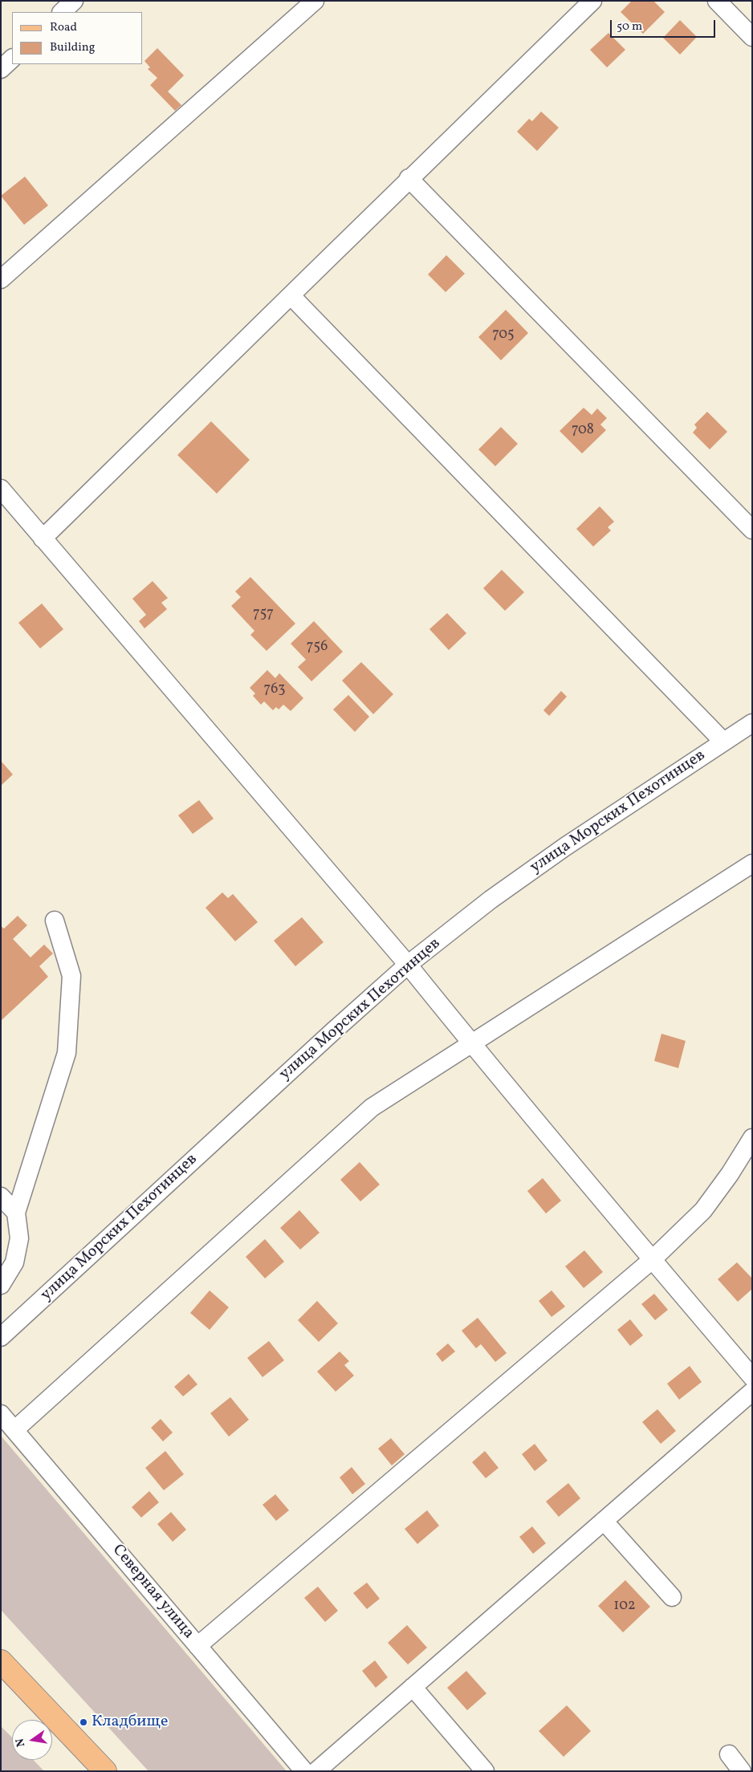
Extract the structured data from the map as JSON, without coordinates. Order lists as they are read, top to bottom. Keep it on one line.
{"streets":{"street":["улица Морских Пехотинцев","Северная улица"]},"places":["Кладбище"],"house_numbers":["705","708","757","756","763","102"],"legend":["Road","Building"],"scale_bar":"50 m","north":"left"}
